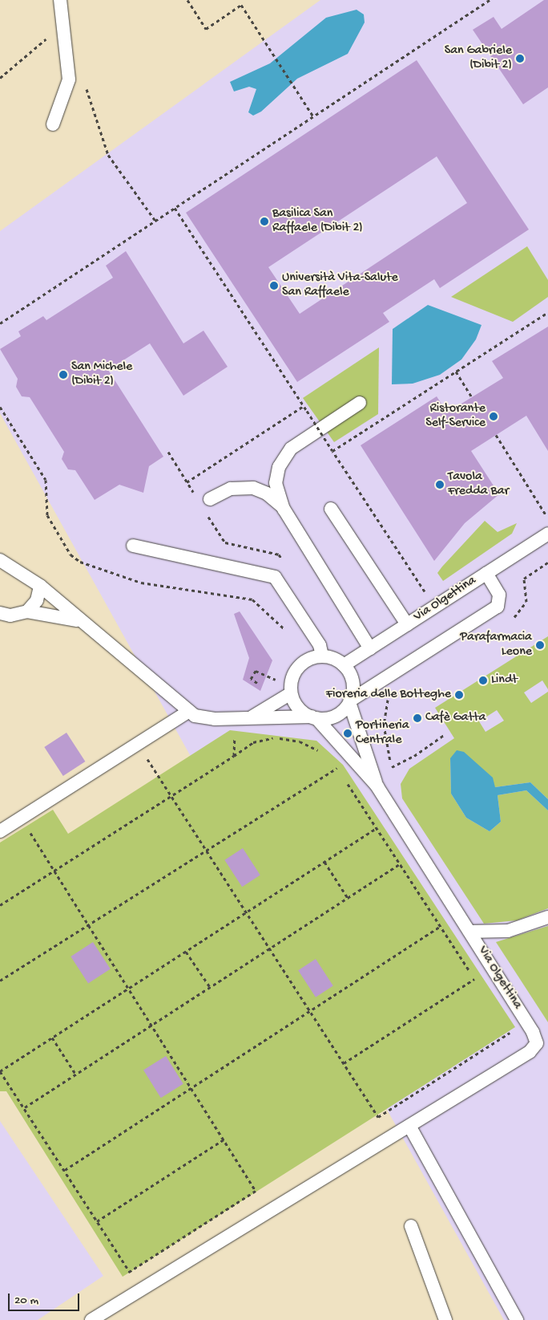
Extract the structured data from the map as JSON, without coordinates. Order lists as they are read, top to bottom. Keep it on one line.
{"streets":{"lane":["Via Olgettina"]},"places":["San Gabriele (Dibit 2)","Basilica San Raffaele (Dibit 2)","Università Vita-Salute San Raffaele","San Michele (Dibit 2)","Ristorante Self-Service","Tavola Fredda Bar","Parafarmacia Leone","Lindt","Fioreria delle Botteghe","Cafè Gatta","Portineria Centrale"],"scale_bar":"20 m"}
